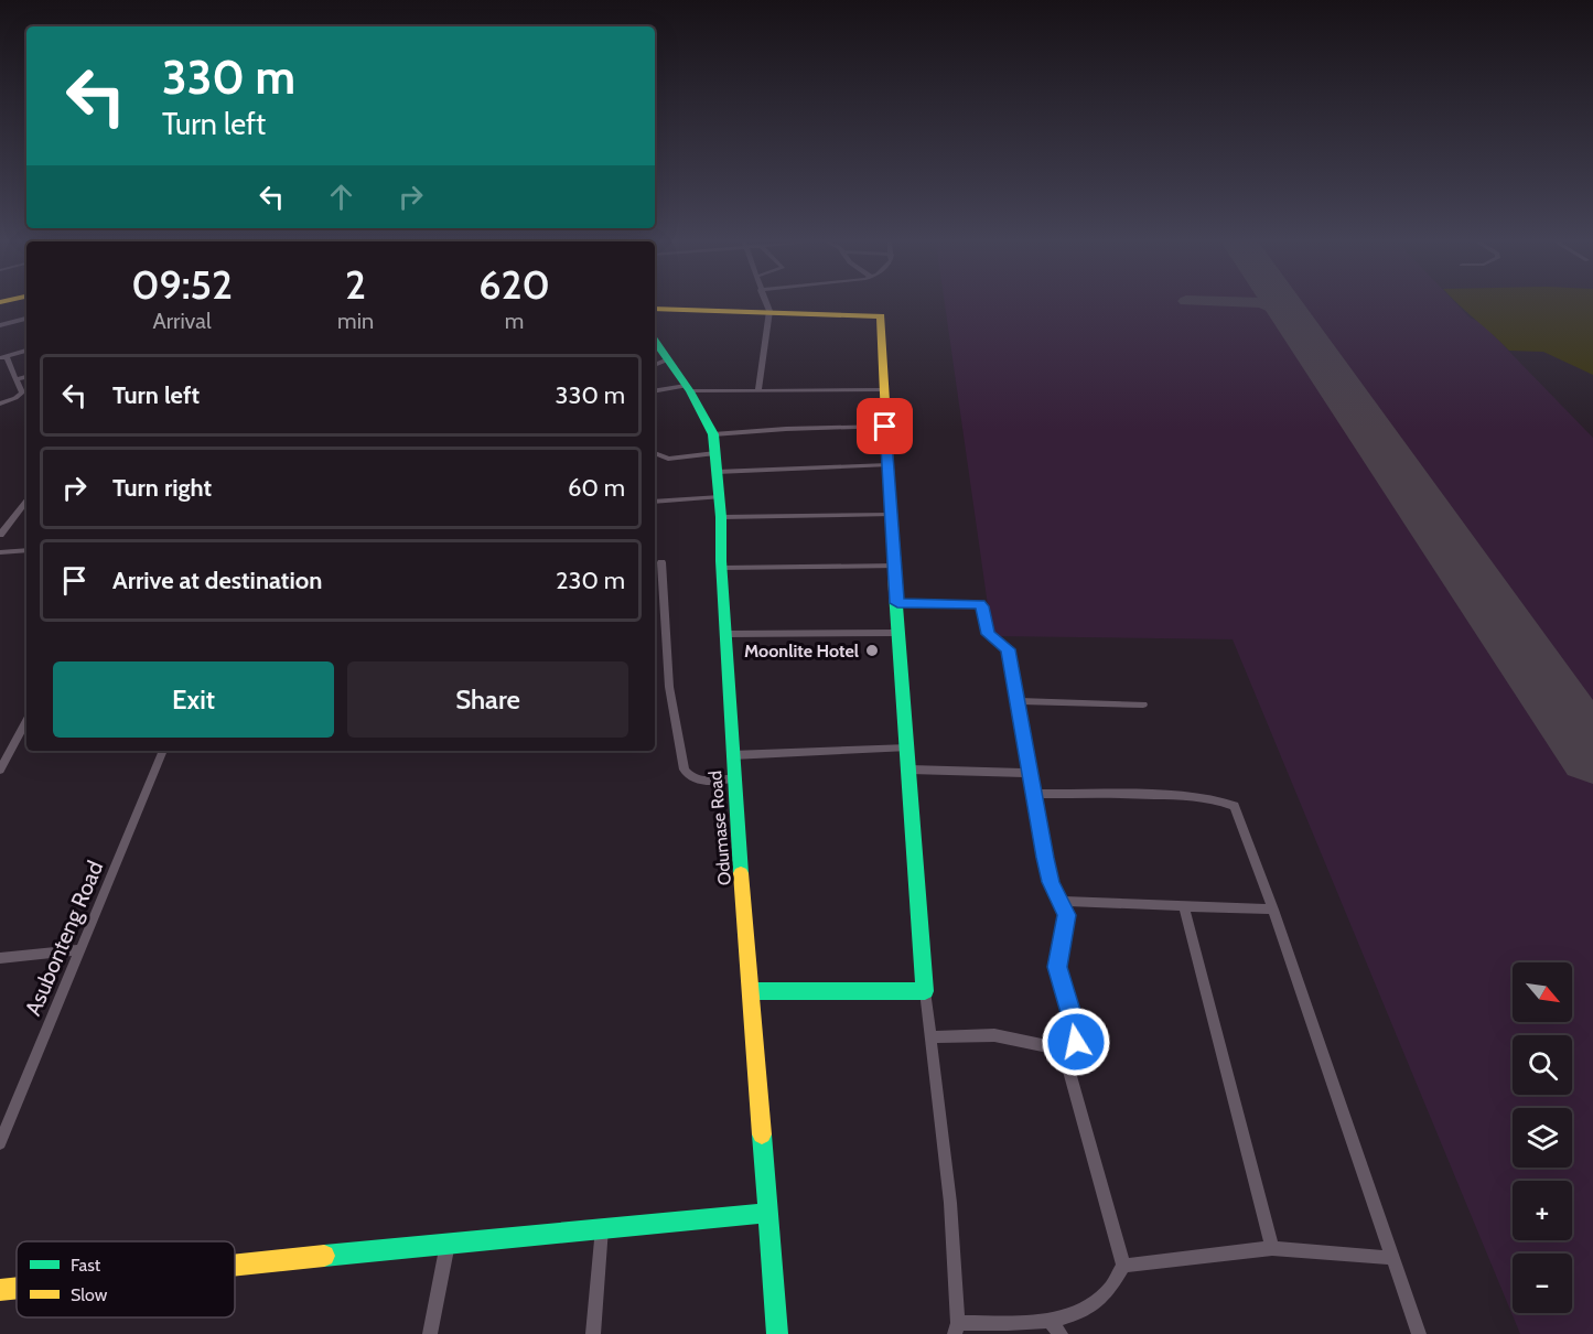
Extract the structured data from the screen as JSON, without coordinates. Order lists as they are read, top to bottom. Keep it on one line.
{"streets":{"street":["Odumase Road","Asubonteng Road"]},"places":["Moonlite Hotel"],"legend":["Fast","Slow"],"north":"bottom right","page":{"turn":["330 m","Turn left"],"eta":["09:52","Arrival","2","min","620","m"],"list":[{"name":"Turn left","value":"330 m"},{"name":"Turn right","value":"60 m"},{"name":"Arrive at destination","value":"230 m"}],"buttons":["Exit","Share"],"map_buttons":["+","−"]}}
